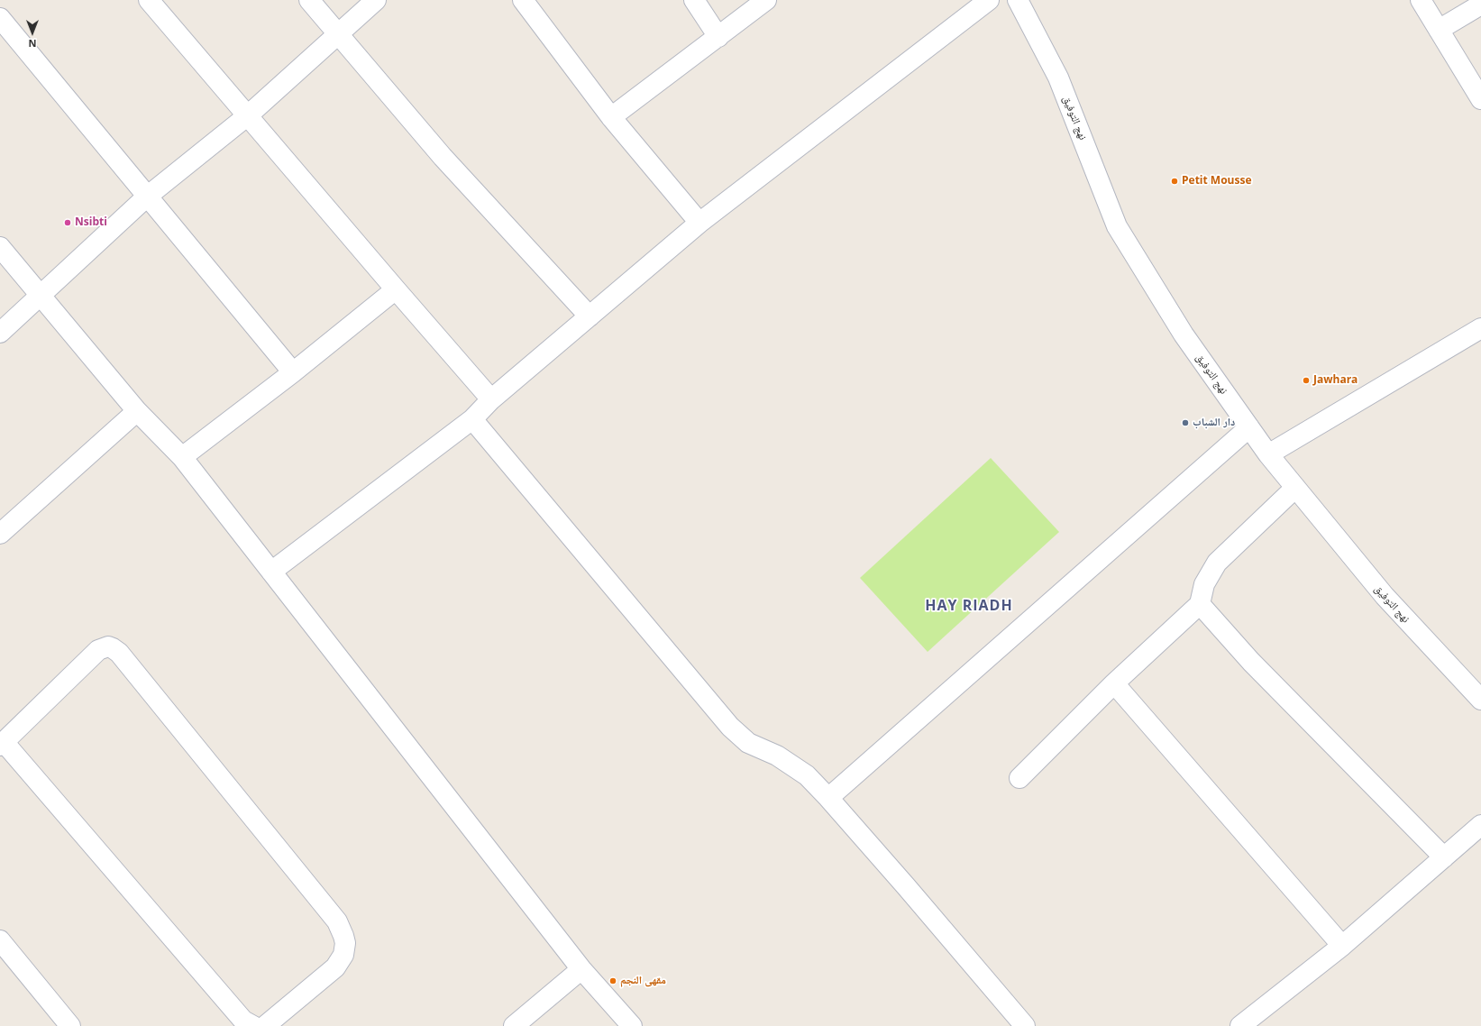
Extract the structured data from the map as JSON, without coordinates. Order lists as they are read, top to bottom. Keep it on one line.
{"streets":{"street":["نهج التوفيق"]},"districts":["HAY RIADH"],"places":["Petit Mousse","Nsibti","Jawhara","دار الشباب","مقهى النجم"],"north":"bottom"}
